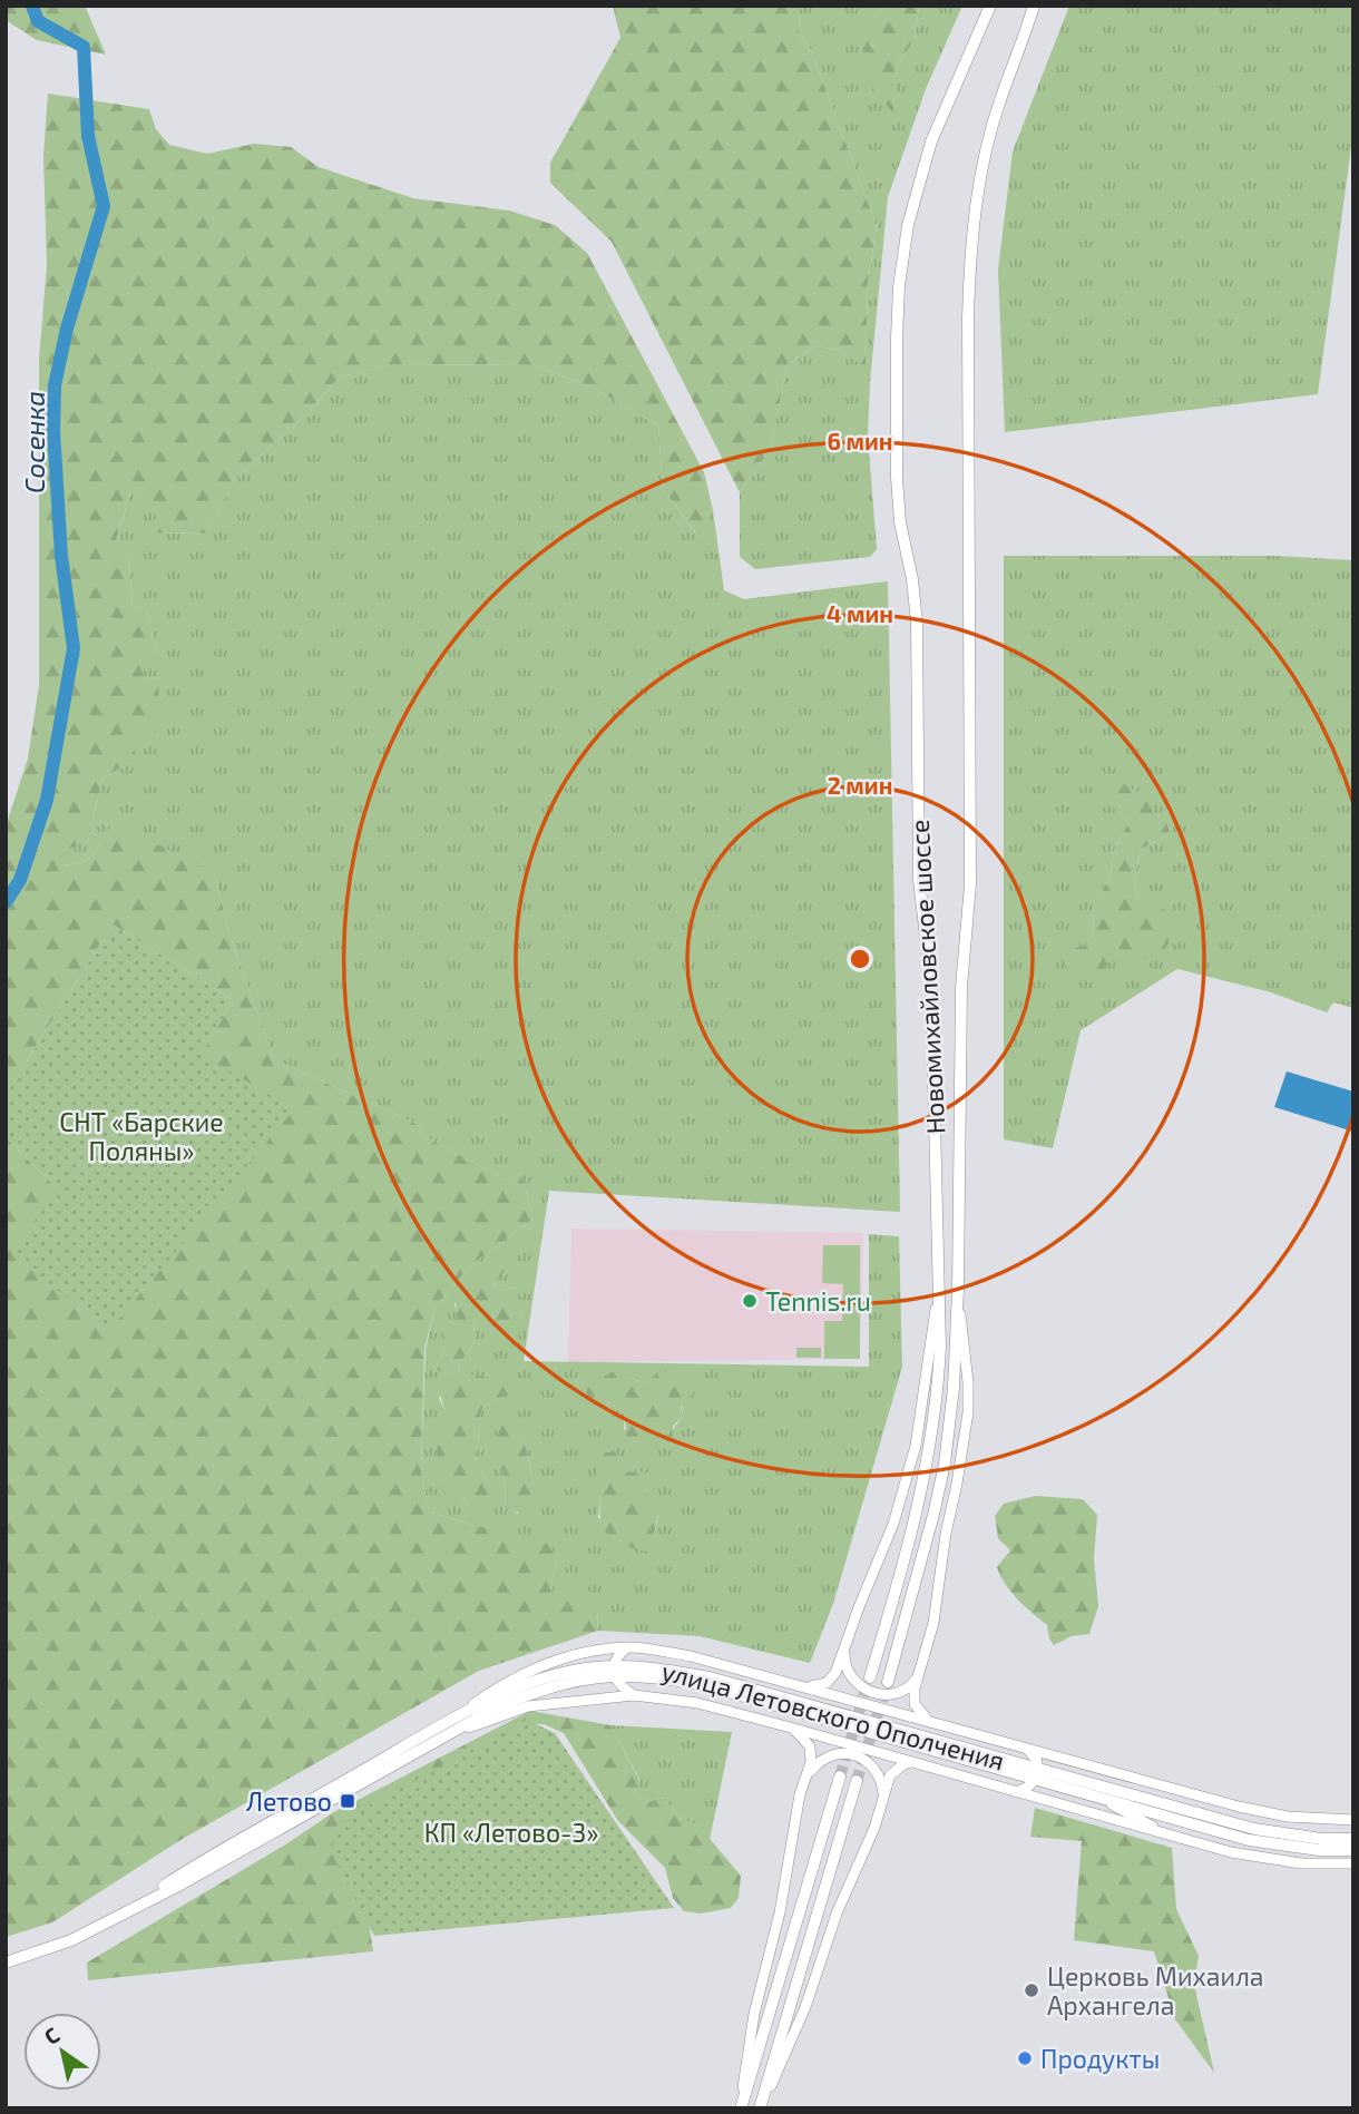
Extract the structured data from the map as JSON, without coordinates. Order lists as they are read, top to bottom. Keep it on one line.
{"streets":{"main road":["Новомихайловское шоссе","улица Летовского Ополчения"]},"water":["Сосенка"],"parks":["СНТ «Барские Поляны»","КП «Летово-3»"],"places":{"other":["Tennis.ru","Церковь Михаила Архангела","Продукты"],"transit":["Летово"]},"north":"top left","rings":["6 мин","4 мин","2 мин"]}
